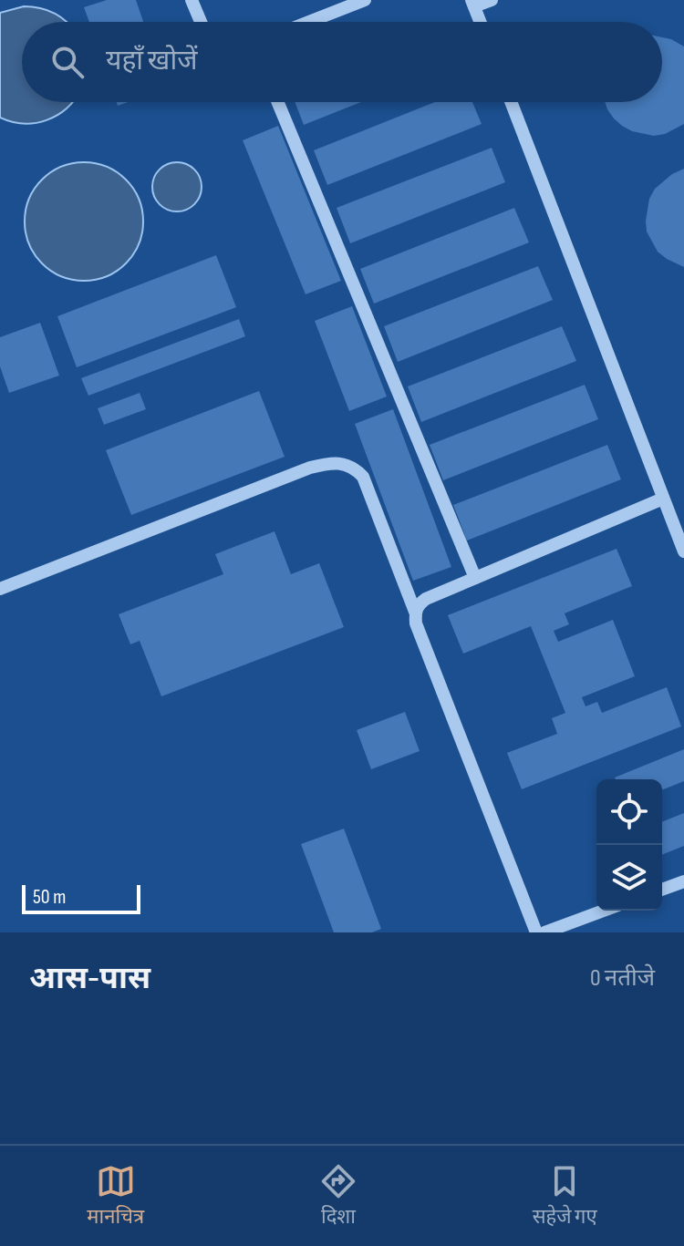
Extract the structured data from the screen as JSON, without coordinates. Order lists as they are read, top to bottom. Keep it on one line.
{"scale_bar":"50 m","page":{"search":"यहाँ खोजें","scale":"50 m","heading":["आस-पास","0 नतीजे"],"nav":["मानचित्र","दिशा","सहेजे गए"]}}
